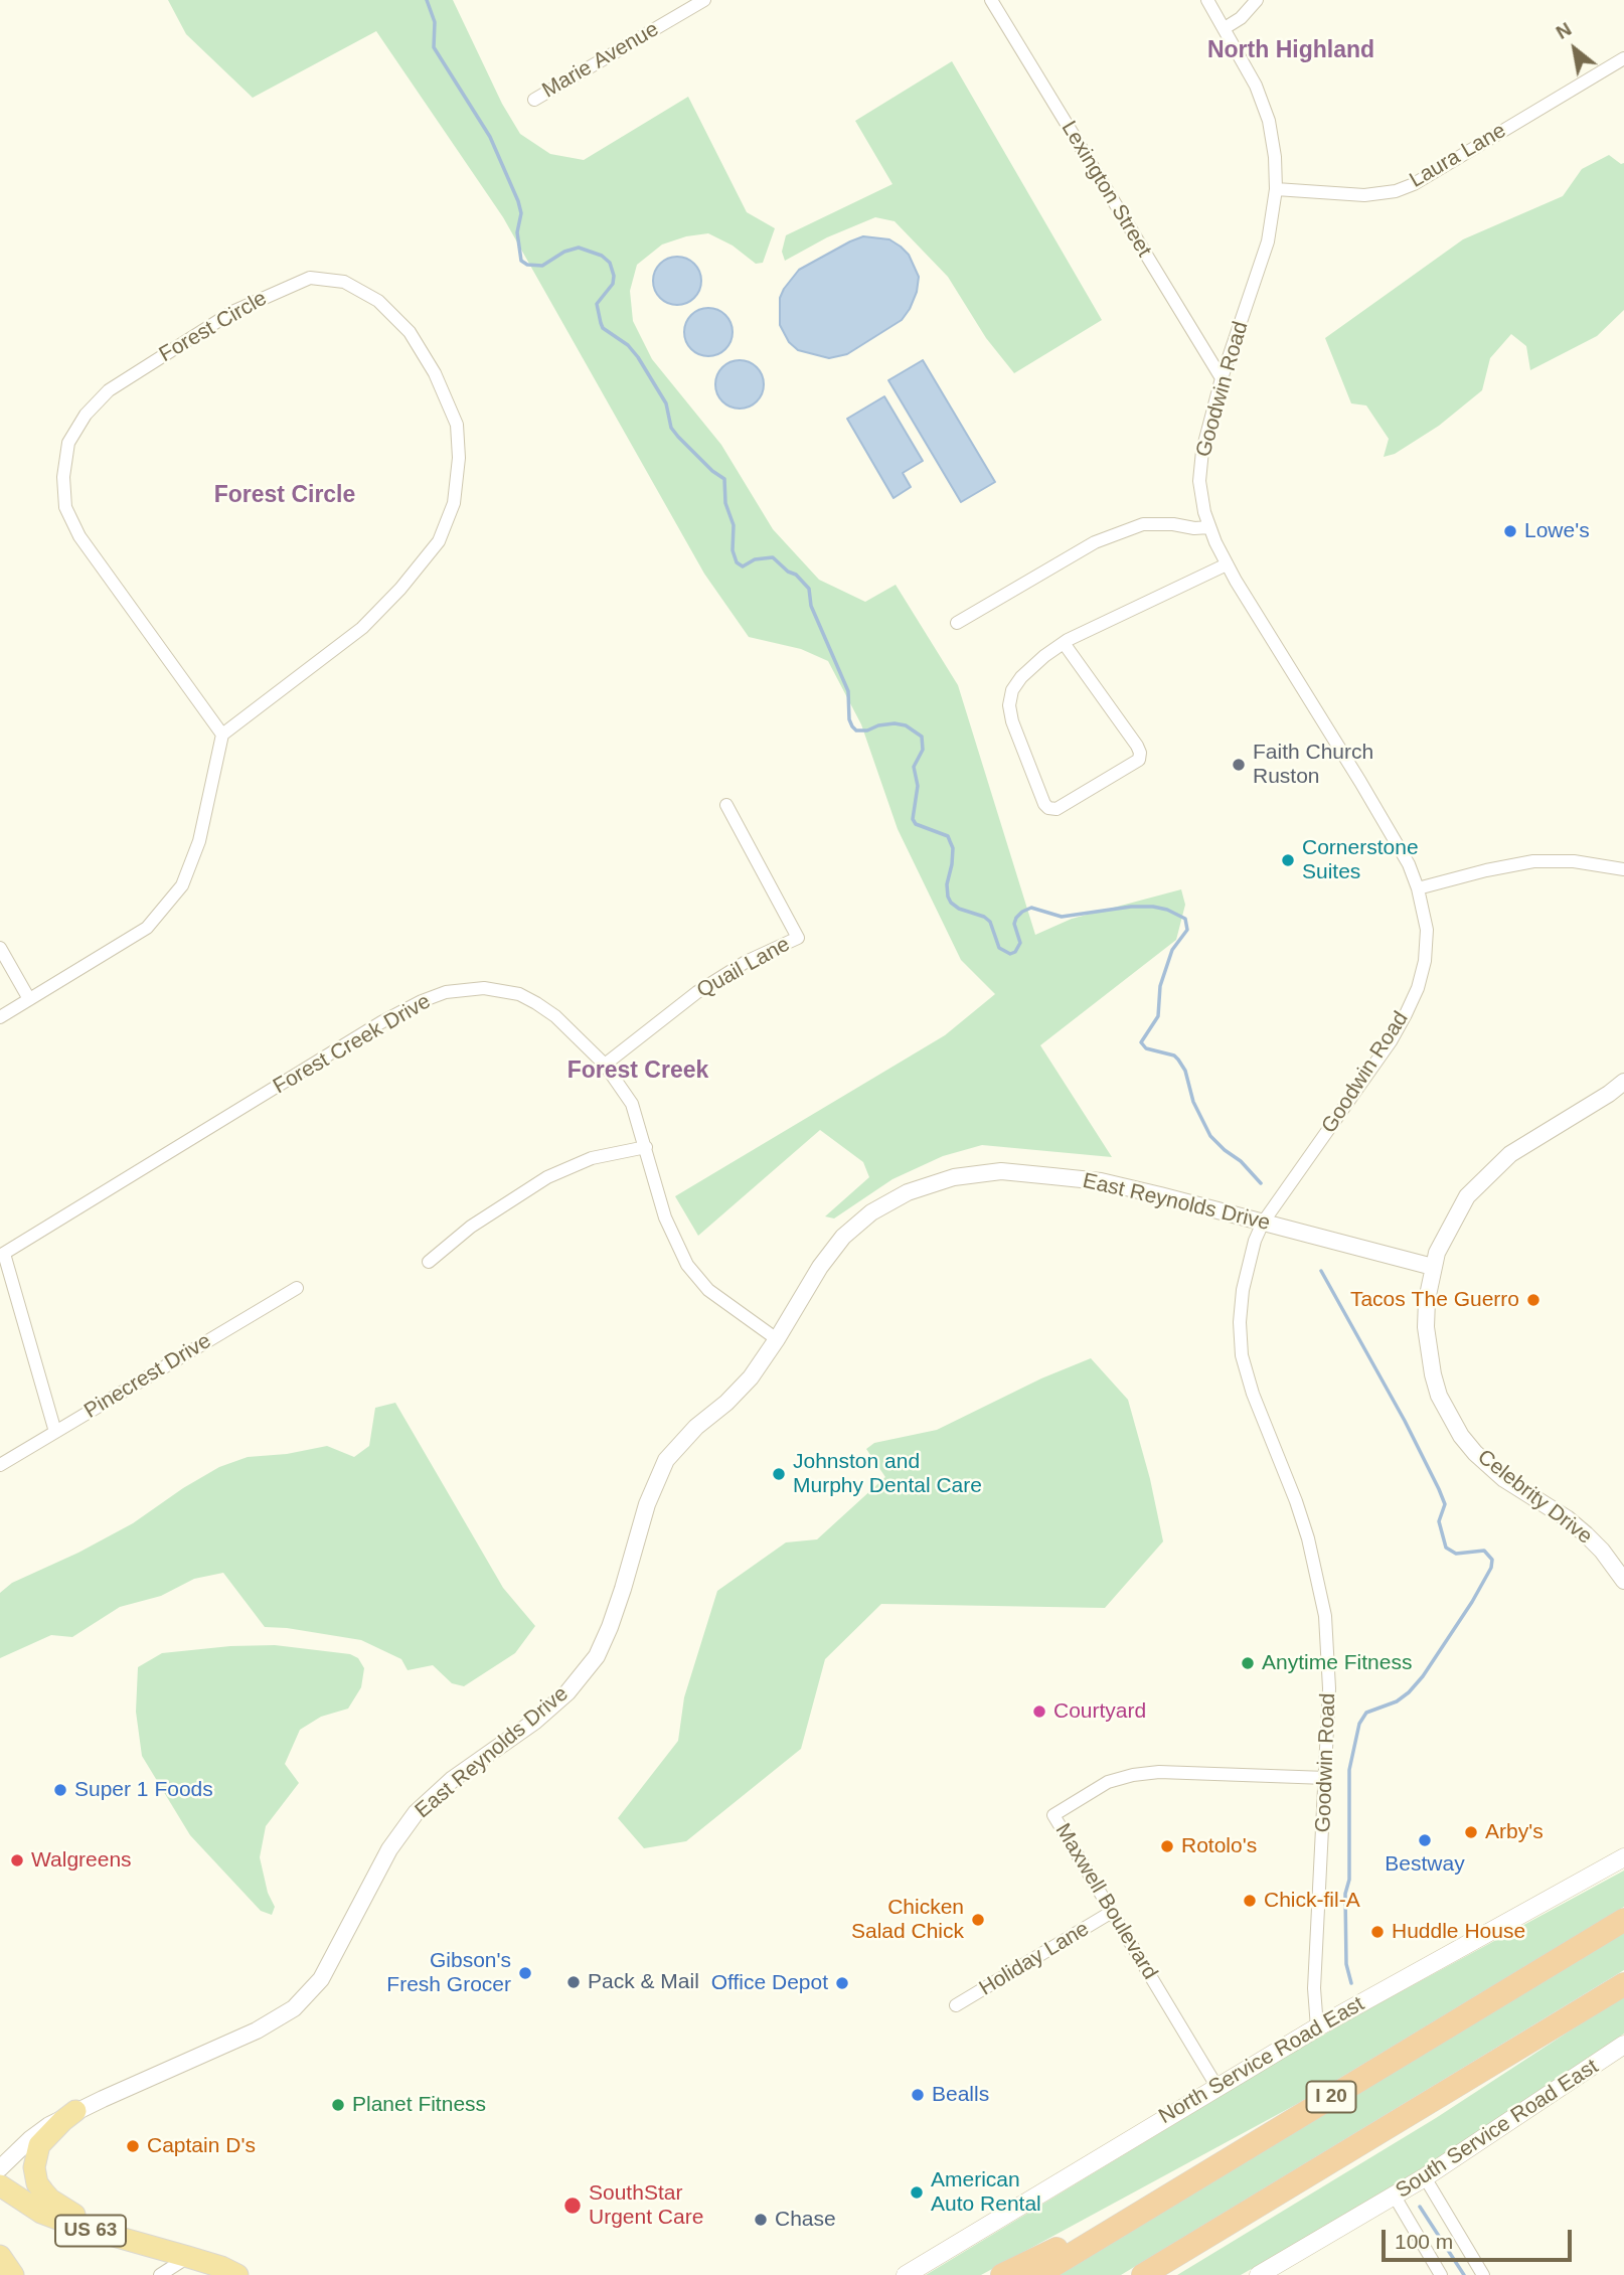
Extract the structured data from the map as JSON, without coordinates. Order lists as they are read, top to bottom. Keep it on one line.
{"streets":{"highway":["I 20","US 63"],"main road":["North Service Road East","South Service Road East"],"street":["Marie Avenue","Laura Lane","Lexington Street","Forest Circle","Goodwin Road","Quail Lane","Forest Creek Drive","East Reynolds Drive","Pinecrest Drive","Celebrity Drive","Maxwell Boulevard","Holiday Lane"]},"crossings":[["Laura Lane","Goodwin Road"],["Lexington Street","Goodwin Road"],["Goodwin Road","East Reynolds Drive"],["Goodwin Road","Maxwell Boulevard"],["Goodwin Road","North Service Road East"],["Quail Lane","Forest Creek Drive"],["Forest Creek Drive","East Reynolds Drive"],["East Reynolds Drive","Celebrity Drive"],["Maxwell Boulevard","Holiday Lane"],["Maxwell Boulevard","North Service Road East"]],"districts":["North Highland","Forest Circle","Forest Creek"],"places":["Lowe's","Faith Church Ruston","Cornerstone Suites","Tacos The Guerro","Johnston and Murphy Dental Care","Anytime Fitness","Courtyard","Super 1 Foods","Arby's","Bestway","Rotolo's","Walgreens","Chick-fil-A","Chicken Salad Chick","Huddle House","Gibson's Fresh Grocer","Pack & Mail","Office Depot","Bealls","Planet Fitness","Captain D's","American Auto Rental","SouthStar Urgent Care","Chase"],"scale_bar":"100 m","north":"top left"}
